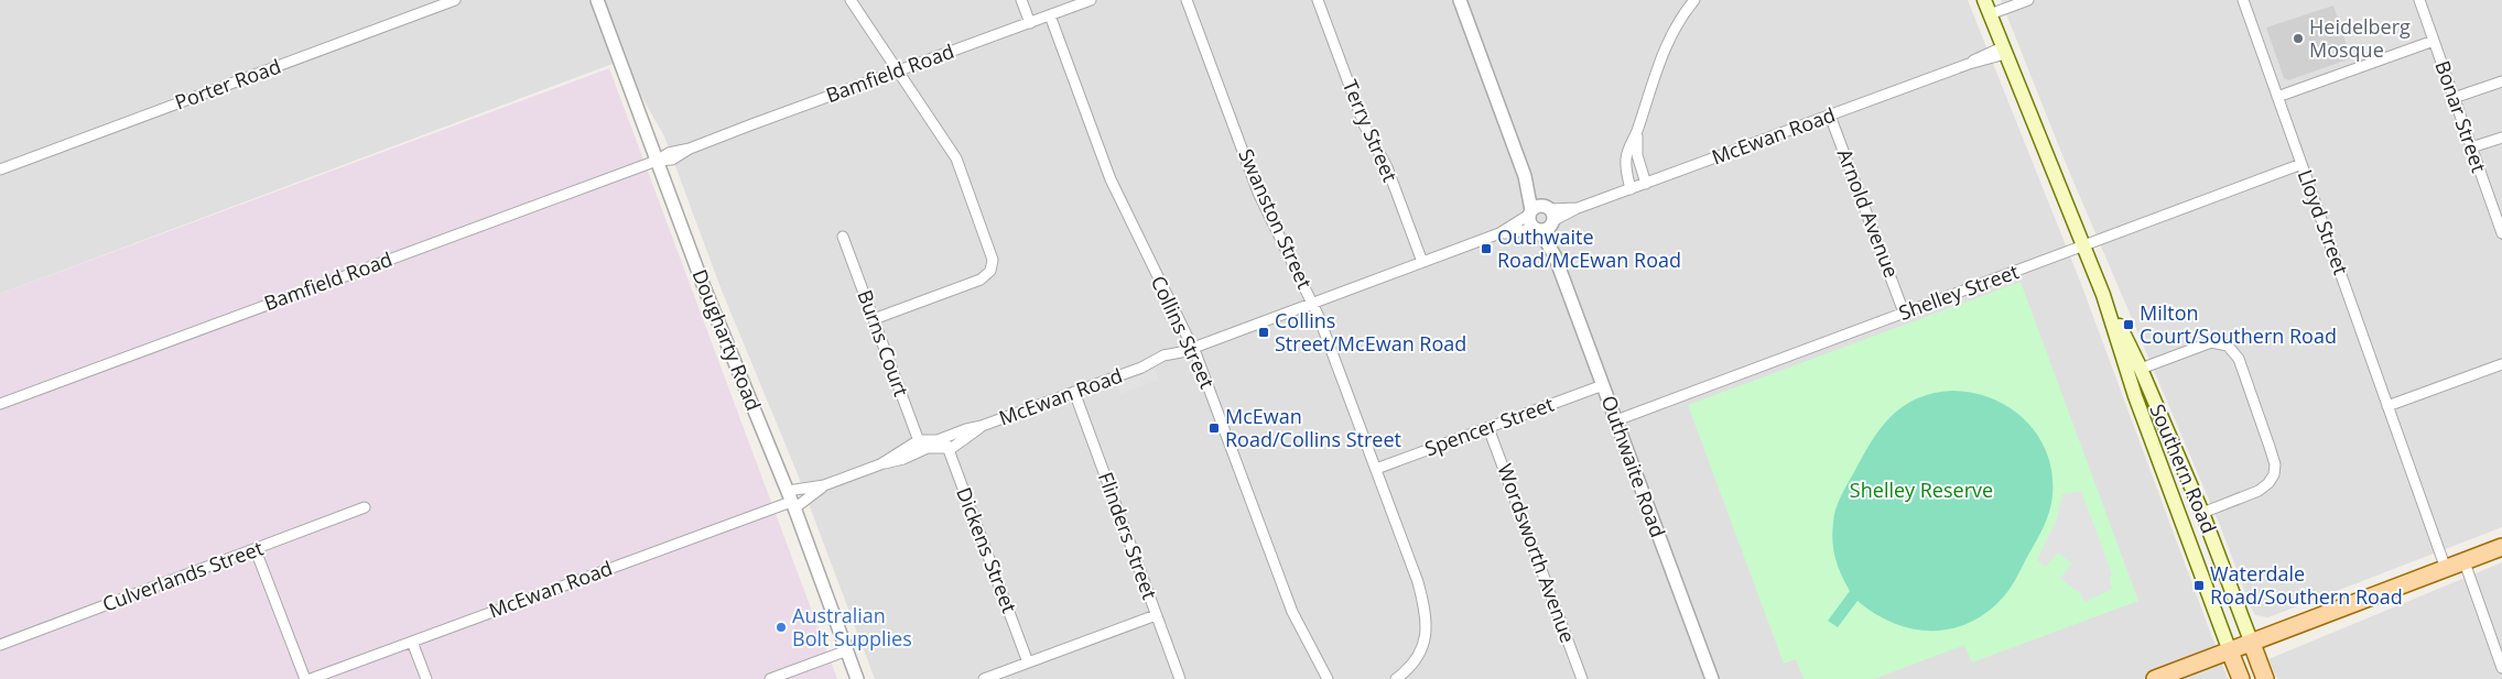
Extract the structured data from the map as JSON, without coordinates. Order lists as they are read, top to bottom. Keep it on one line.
{"streets":{"main road":["Southern Road"],"street":["Bamfield Road","Porter Road","Bonar Street","Terry Street","McEwan Road","Arnold Avenue","Swanston Street","Lloyd Street","Shelley Street","Collins Street","Dougharty Road","Burns Court","Spencer Street","Outhwaite Road","Flinders Street","Dickens Street","Wordsworth Avenue","Culverlands Street"]},"crossings":[["Bamfield Road","Collins Street"],["Bamfield Road","Dougharty Road"],["Terry Street","McEwan Road"],["McEwan Road","Arnold Avenue"],["McEwan Road","Swanston Street"],["McEwan Road","Collins Street"],["McEwan Road","Dougharty Road"],["McEwan Road","Burns Court"],["McEwan Road","Outhwaite Road"],["McEwan Road","Southern Road"],["McEwan Road","Flinders Street"],["McEwan Road","Dickens Street"],["Arnold Avenue","Shelley Street"],["Swanston Street","Spencer Street"],["Lloyd Street","Shelley Street"],["Shelley Street","Outhwaite Road"],["Shelley Street","Southern Road"],["Spencer Street","Outhwaite Road"],["Spencer Street","Wordsworth Avenue"]],"parks":["Shelley Reserve"],"places":{"other":["Heidelberg Mosque","Australian Bolt Supplies"],"transit":["Outhwaite Road/McEwan Road","Milton Court/Southern Road","Collins Street/McEwan Road","McEwan Road/Collins Street","Waterdale Road/Southern Road"]}}
